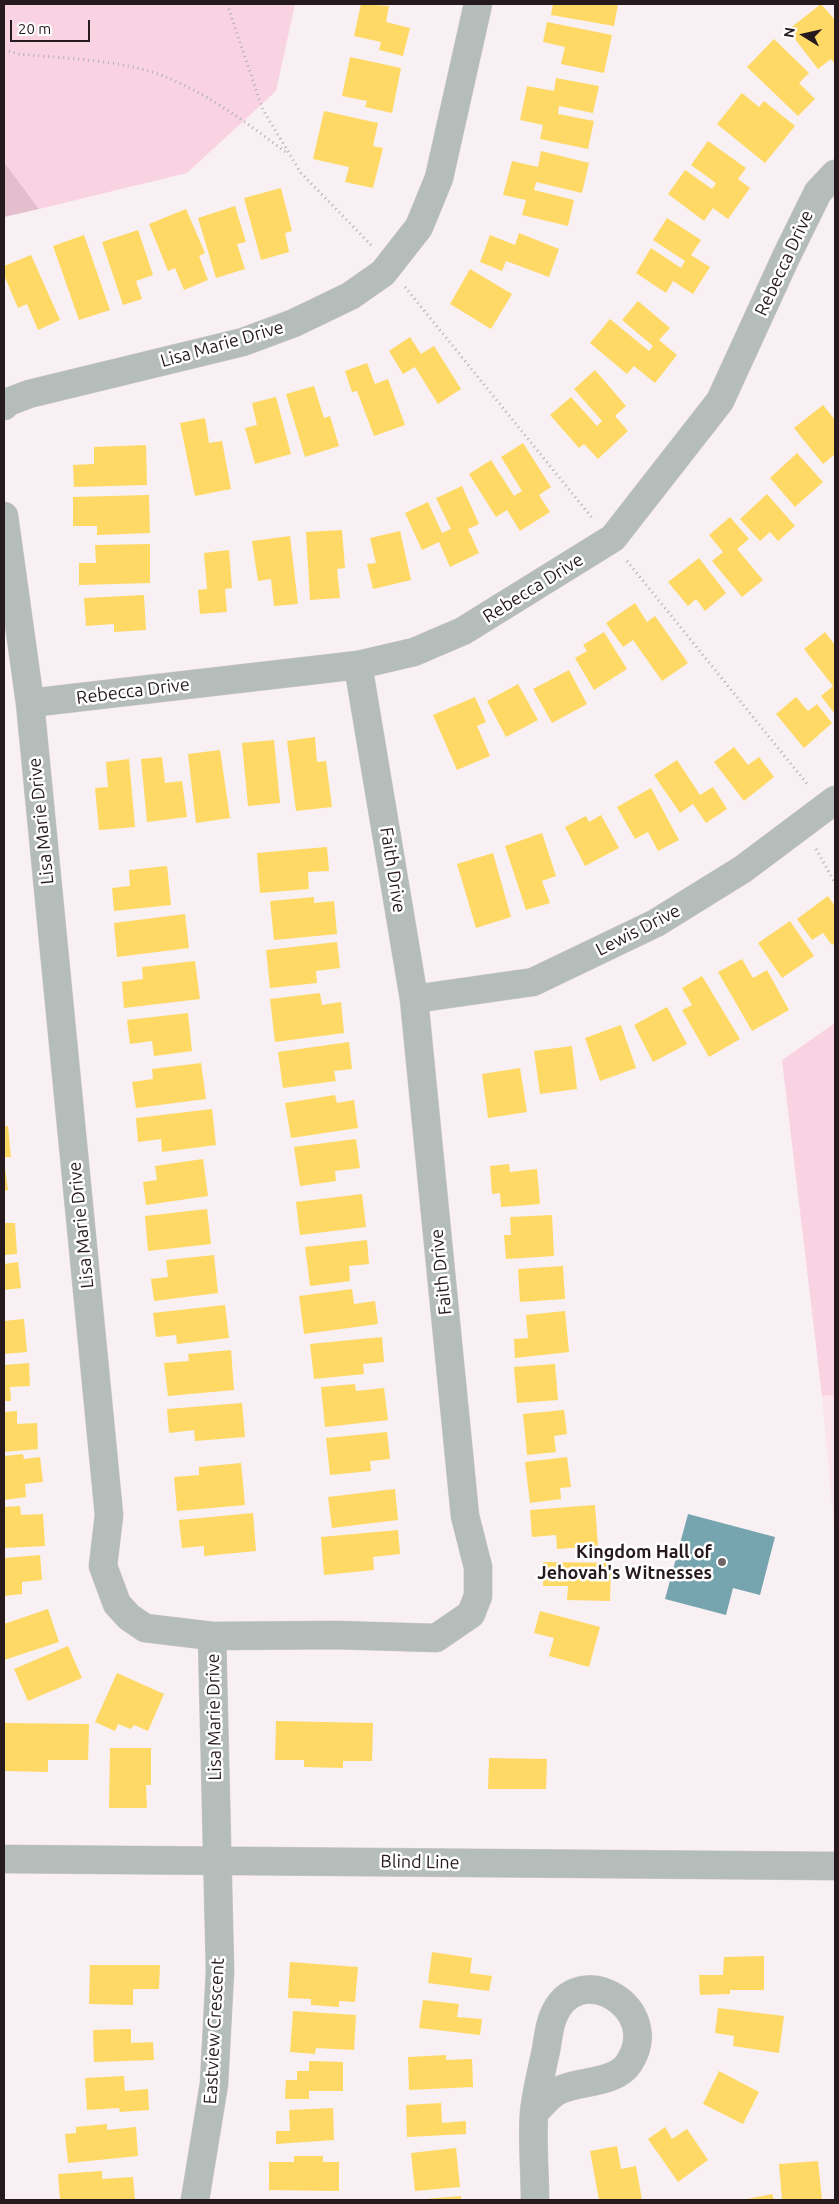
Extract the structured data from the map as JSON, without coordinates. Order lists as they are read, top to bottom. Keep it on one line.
{"streets":{"street":["Rebecca Drive","Lisa Marie Drive","Faith Drive","Lewis Drive","Blind Line","Eastview Crescent"]},"crossings":[["Rebecca Drive","Lisa Marie Drive"],["Rebecca Drive","Faith Drive"],["Lisa Marie Drive","Faith Drive"],["Lisa Marie Drive","Blind Line"],["Lisa Marie Drive","Eastview Crescent"],["Faith Drive","Lewis Drive"],["Blind Line","Eastview Crescent"]],"places":["Kingdom Hall of Jehovah's Witnesses"],"scale_bar":"20 m","north":"left"}
